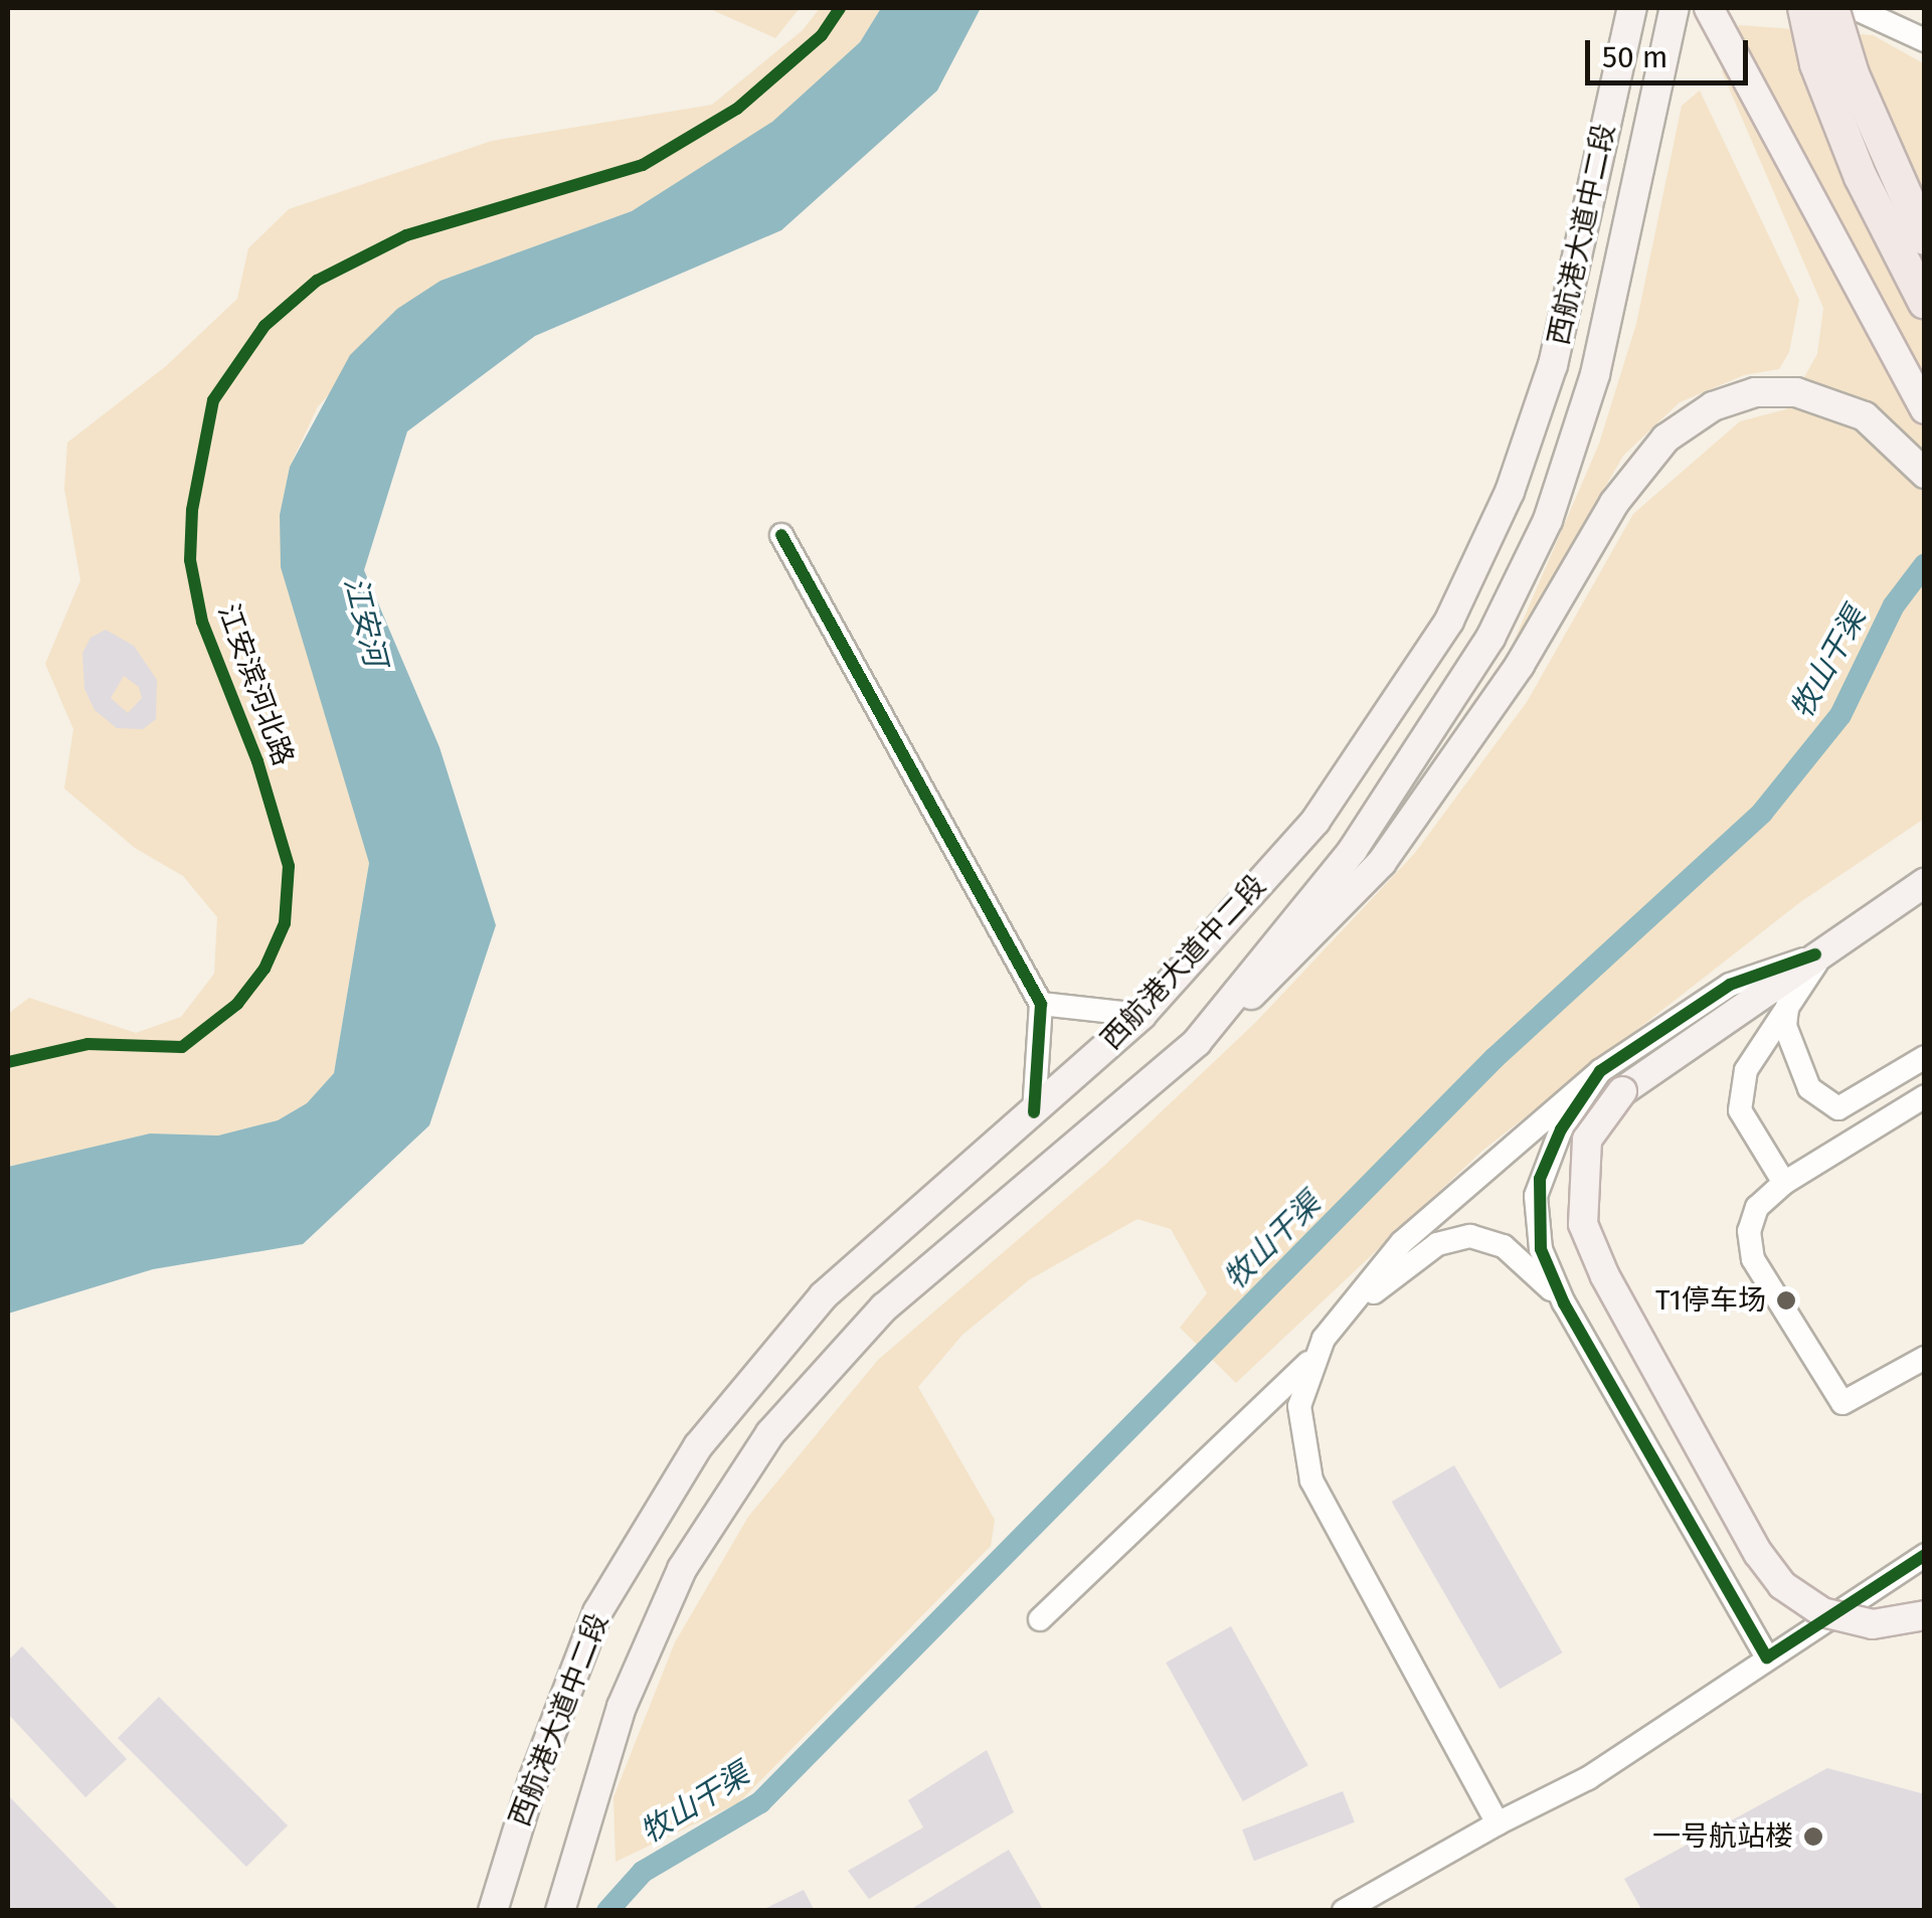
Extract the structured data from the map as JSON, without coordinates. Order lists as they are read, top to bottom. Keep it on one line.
{"streets":{"main road":["西航港大道中二段"],"cycle path":["江安滨河北路"]},"water":["江安河","牧山干渠"],"places":["T1停车场","一号航站楼"],"scale_bar":"50 m"}
